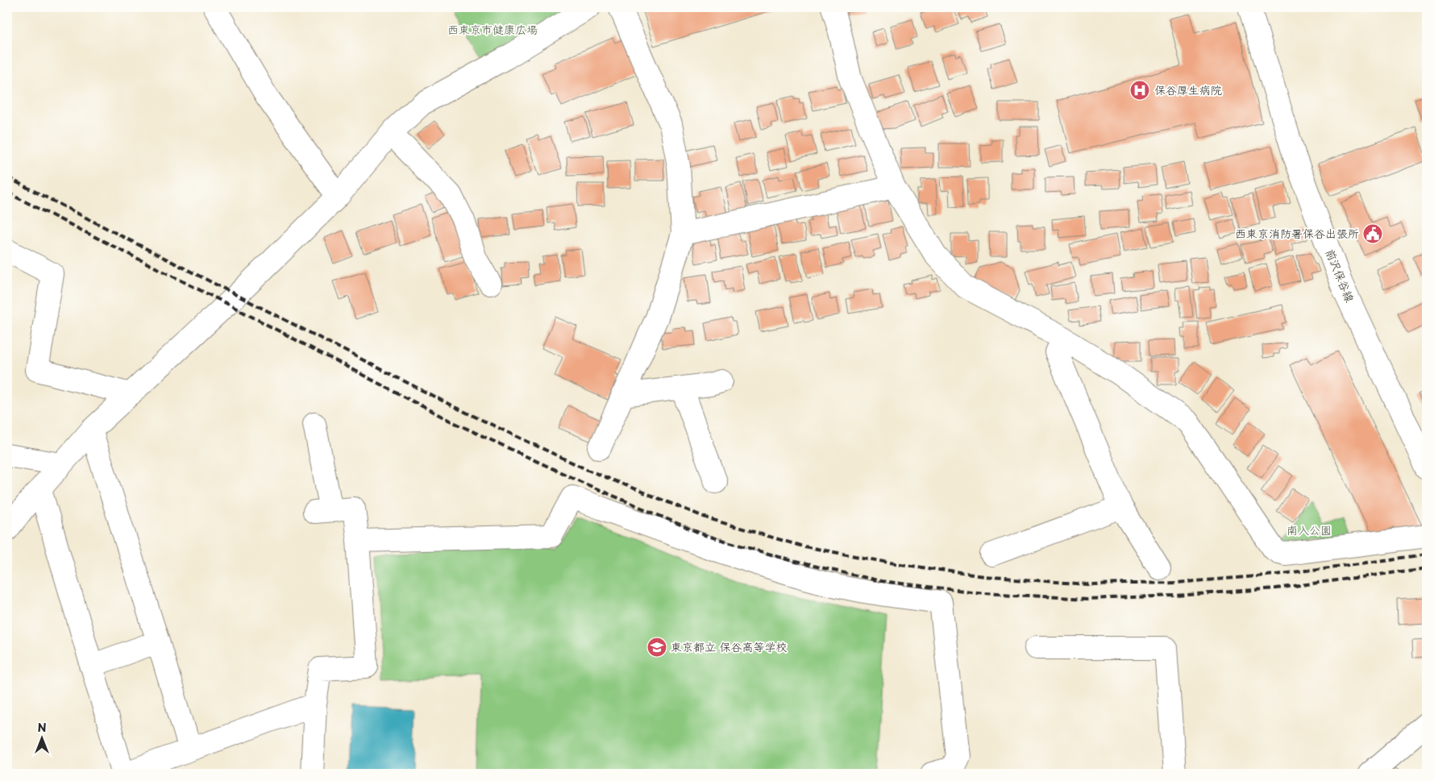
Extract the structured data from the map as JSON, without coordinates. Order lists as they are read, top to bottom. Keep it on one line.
{"streets":{"street":["前沢保谷線"]},"parks":["西東京市健康広場","南入公園"],"places":{"hospital":["保谷厚生病院"],"public building":["西東京消防署保谷出張所"],"school or university":["東京都立 保谷高等学校"]},"north":"top"}
